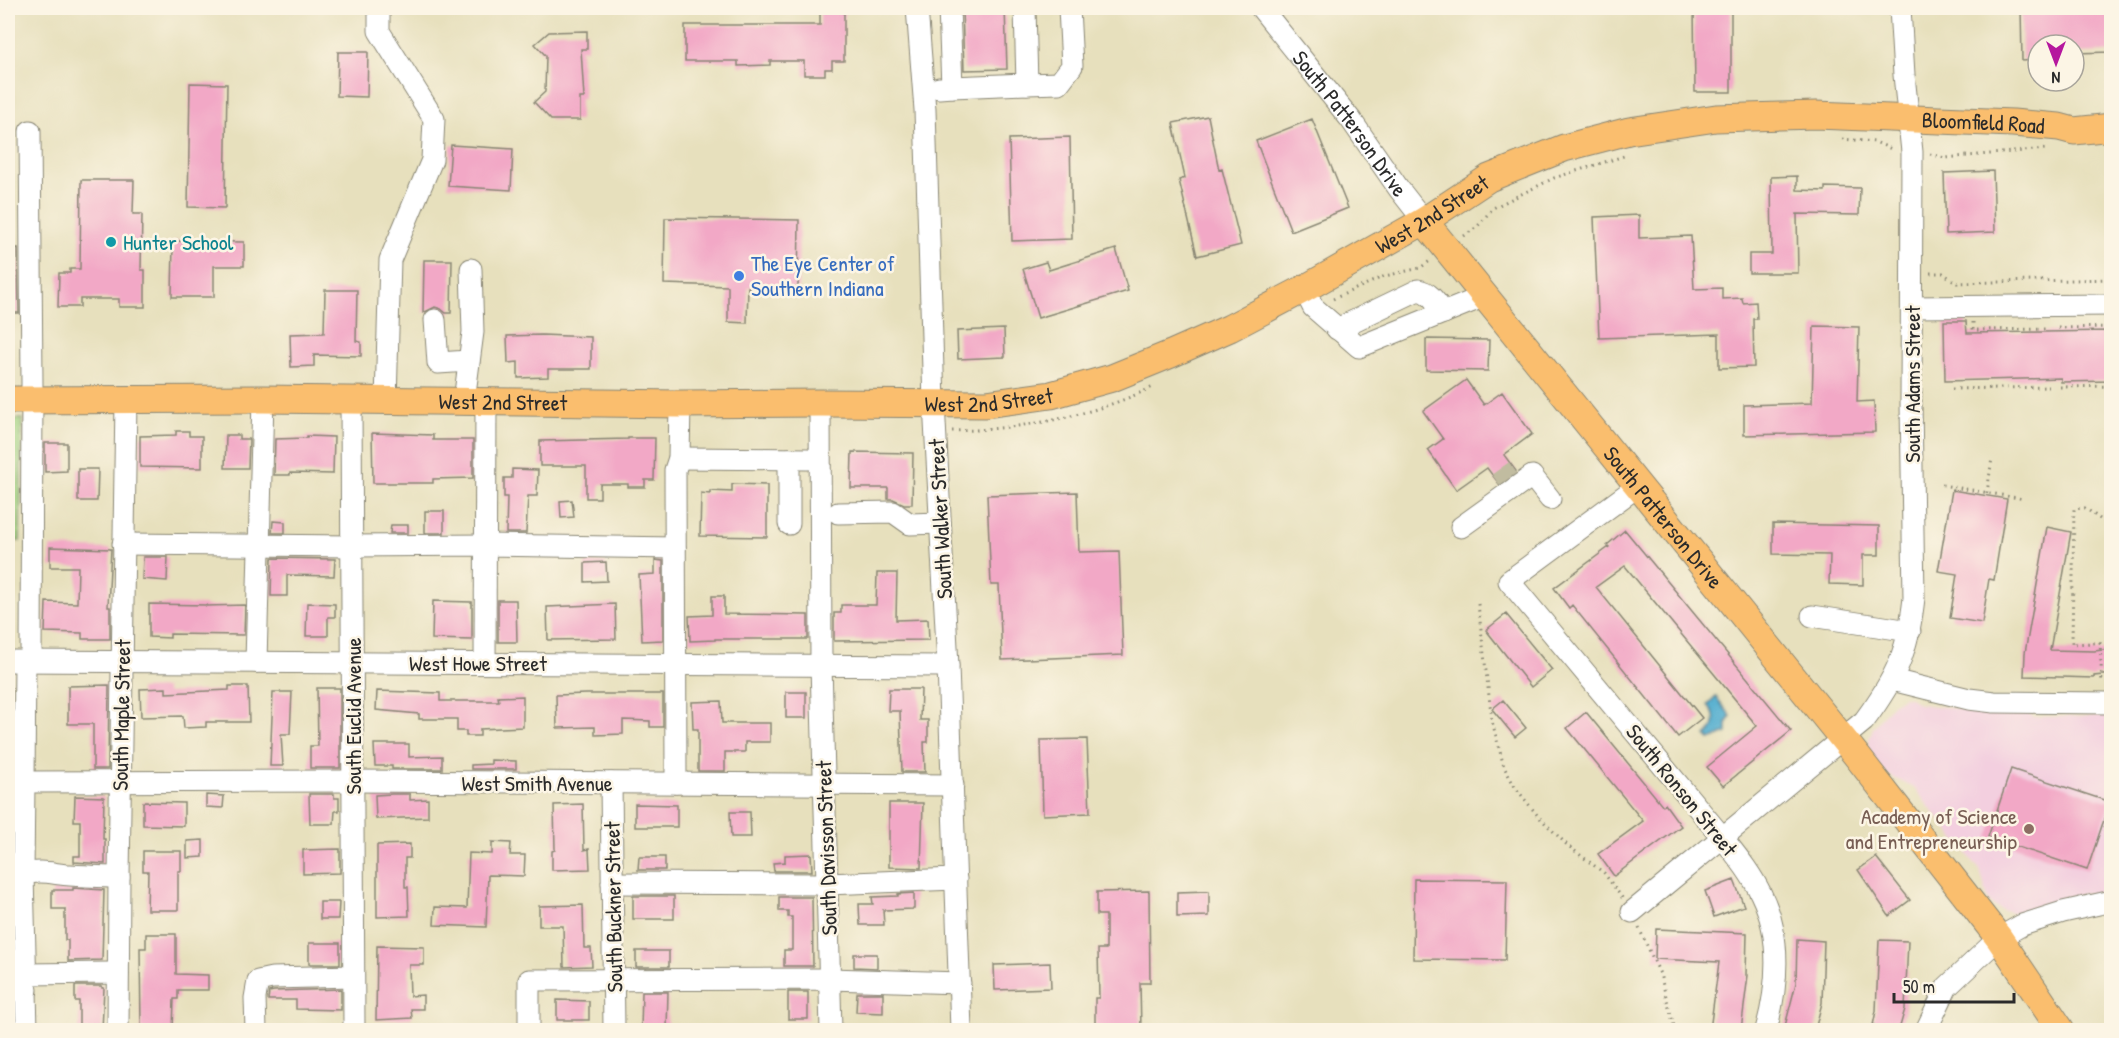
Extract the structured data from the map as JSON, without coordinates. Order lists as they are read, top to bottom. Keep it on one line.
{"streets":{"main road":["South Patterson Drive","Bloomfield Road","West 2nd Street"],"street":["South Adams Street","South Walker Street","West Howe Street","South Maple Street","South Euclid Avenue","West Smith Avenue","South Ronson Street","South Davisson Street","South Buckner Street"]},"crossings":[["South Patterson Drive","West 2nd Street"],["South Patterson Drive","South Adams Street"],["South Patterson Drive","South Ronson Street"],["Bloomfield Road","West 2nd Street"],["Bloomfield Road","South Adams Street"],["West 2nd Street","South Adams Street"],["West 2nd Street","South Walker Street"],["West 2nd Street","South Maple Street"],["West 2nd Street","South Euclid Avenue"],["West 2nd Street","South Davisson Street"],["South Adams Street","South Ronson Street"],["South Walker Street","West Howe Street"],["South Walker Street","West Smith Avenue"],["West Howe Street","South Maple Street"],["West Howe Street","South Euclid Avenue"],["West Howe Street","South Davisson Street"],["South Maple Street","West Smith Avenue"],["South Euclid Avenue","West Smith Avenue"],["West Smith Avenue","South Davisson Street"],["West Smith Avenue","South Buckner Street"]],"places":["Hunter School","The Eye Center of Southern Indiana","Academy of Science and Entrepreneurship"],"scale_bar":"50 m","north":"bottom"}
